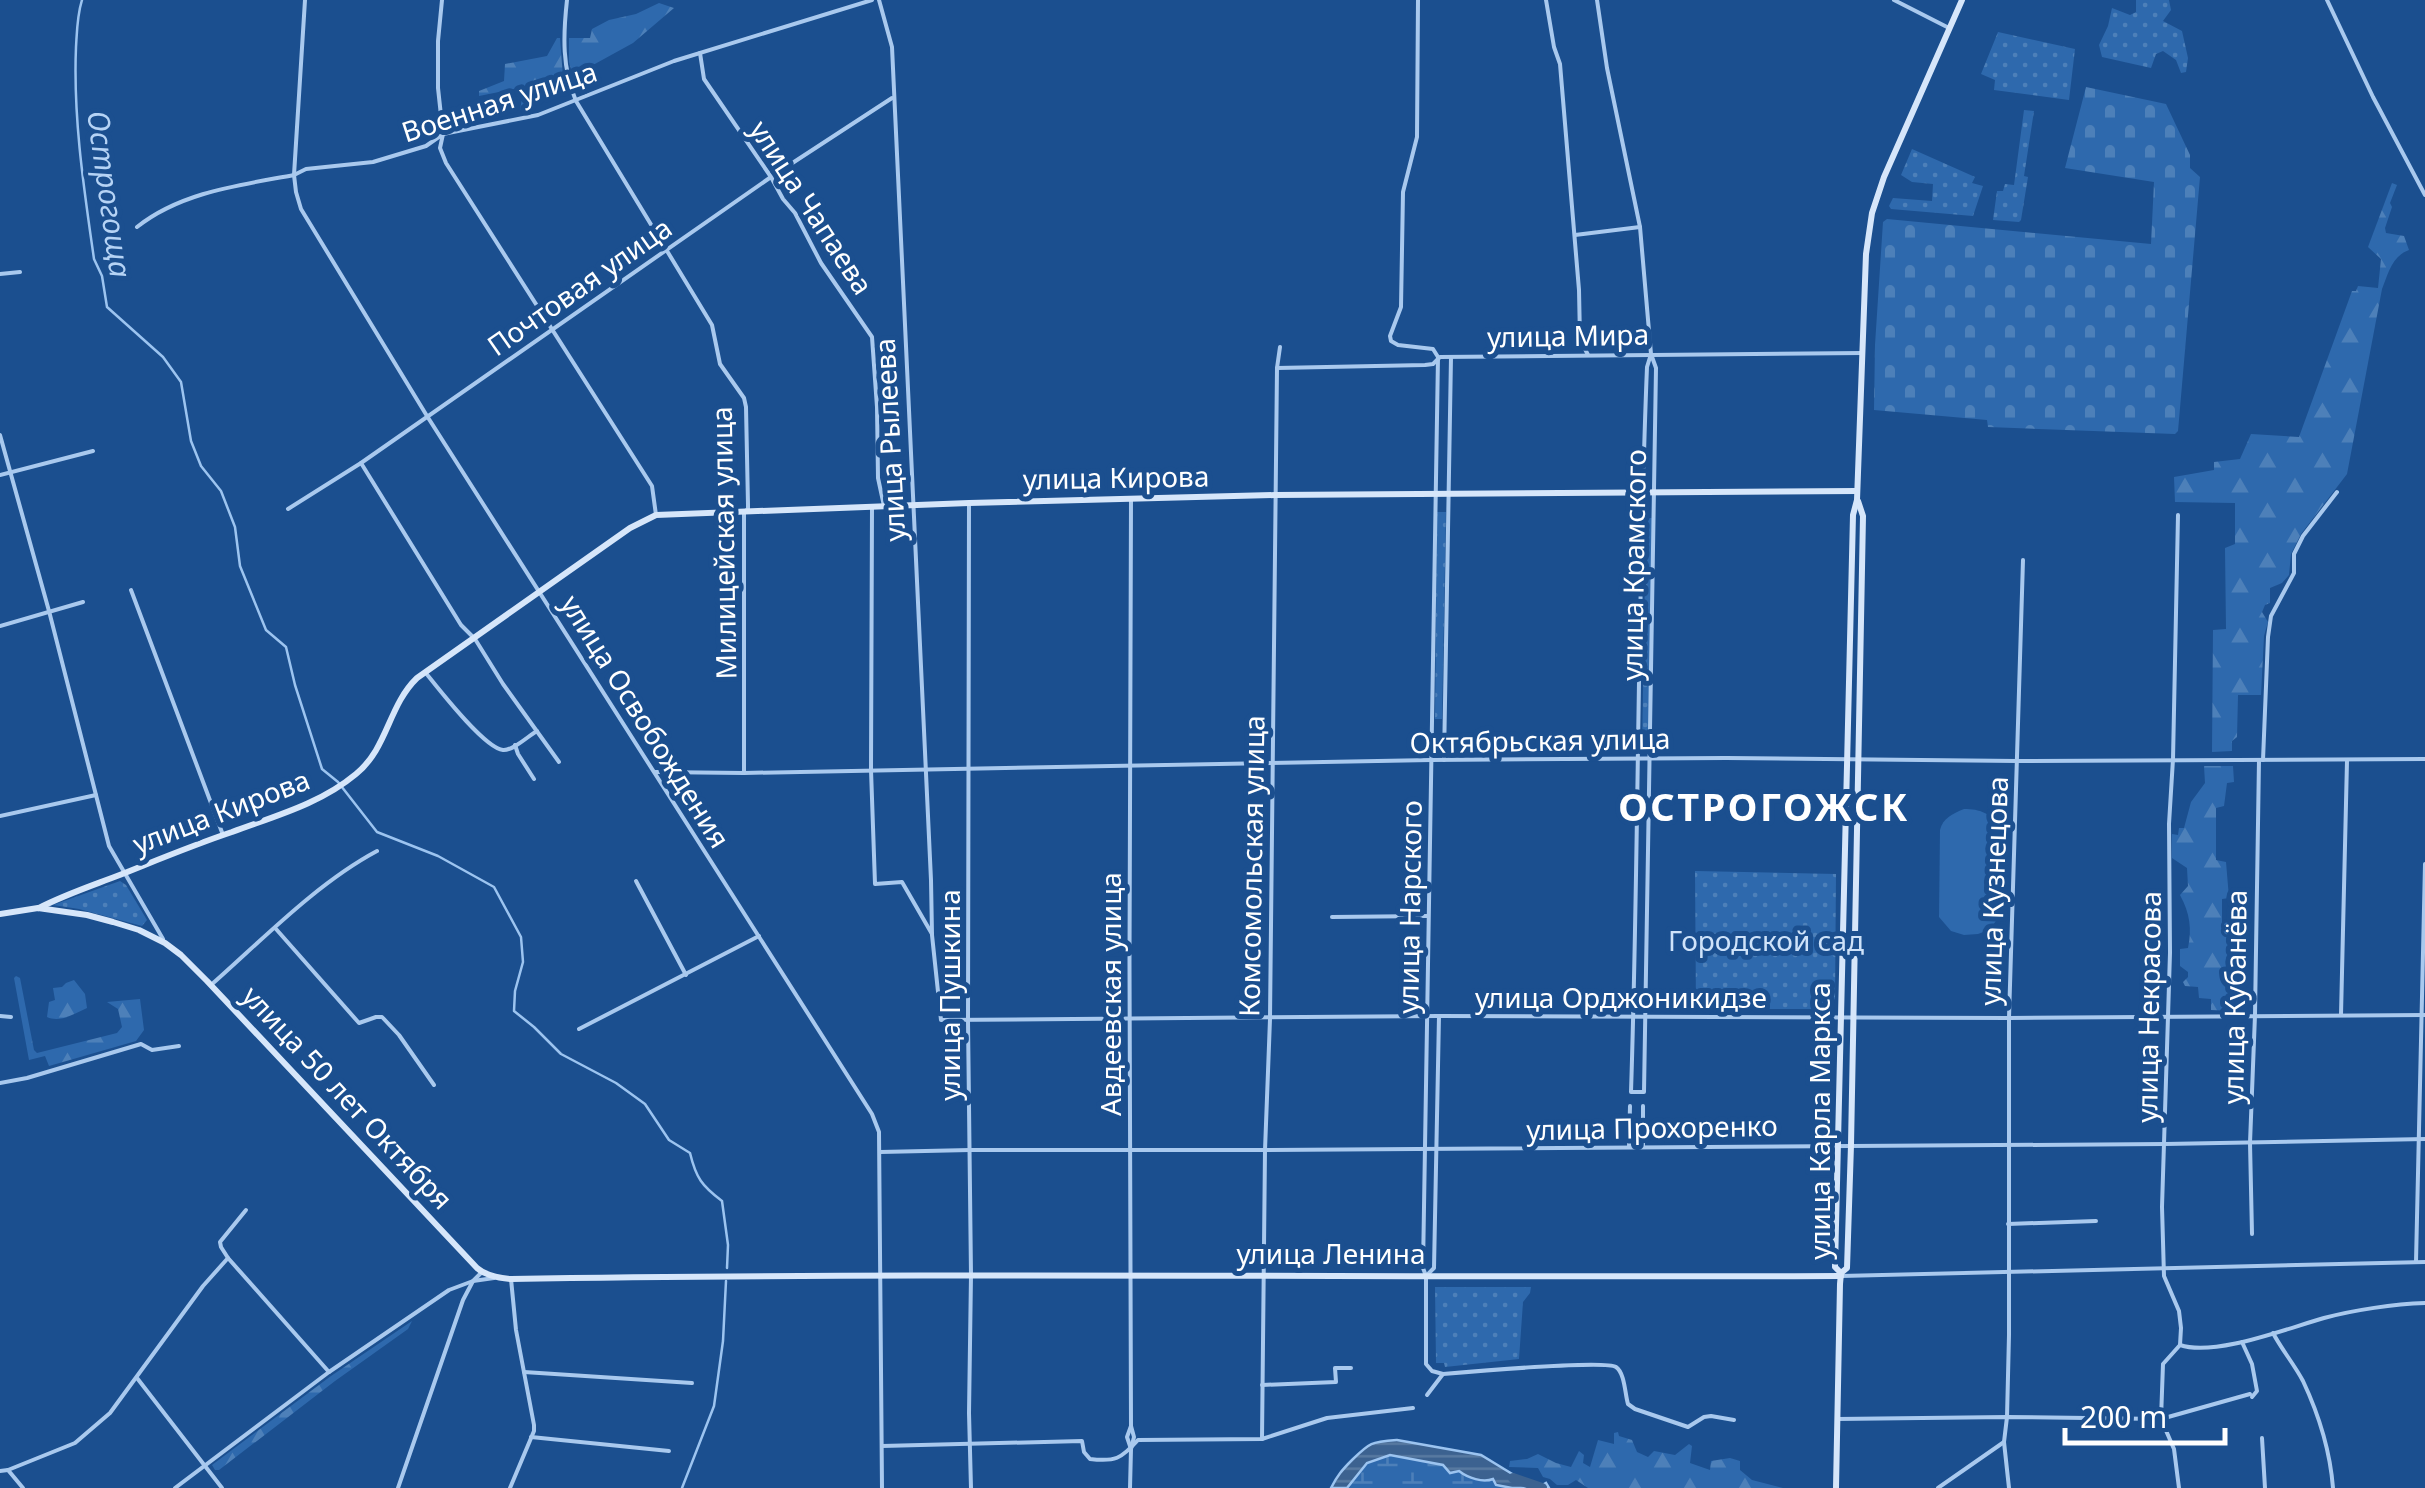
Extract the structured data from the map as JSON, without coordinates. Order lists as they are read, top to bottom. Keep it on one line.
{"streets":{"main road":["улица Кирова","улица 50 лет Октября","улица Карла Маркса","улица Ленина"],"street":["Военная улица","улица Чапаева","Почтовая улица","улица Мира","улица Рылеева","Милицейская улица","улица Крамского","улица Освобождения","Октябрьская улица","Комсомольская улица","улица Кузнецова","улица Нарского","Авдеевская улица","улица Пушкина","улица Орджоникидзе","улица Кубанёва","улица Некрасова","улица Прохоренко"]},"crossings":[["Военная улица","улица Чапаева"],["Военная улица","улица Рылеева"],["Военная улица","Милицейская улица"],["Военная улица","улица Освобождения"],["улица Чапаева","Почтовая улица"],["улица Чапаева","улица Кирова"],["Почтовая улица","улица Рылеева"],["Почтовая улица","Милицейская улица"],["Почтовая улица","улица Освобождения"],["улица Мира","улица Крамского"],["улица Мира","Комсомольская улица"],["улица Мира","улица Нарского"],["улица Мира","улица Карла Маркса"],["улица Рылеева","улица Кирова"],["улица Рылеева","Октябрьская улица"],["улица Рылеева","улица Орджоникидзе"],["улица Кирова","Милицейская улица"],["улица Кирова","улица Крамского"],["улица Кирова","улица Освобождения"],["улица Кирова","Комсомольская улица"],["улица Кирова","улица Нарского"],["улица Кирова","Авдеевская улица"],["улица Кирова","улица Пушкина"],["улица Кирова","улица 50 лет Октября"],["улица Кирова","улица Карла Маркса"],["Милицейская улица","Октябрьская улица"],["улица Крамского","Октябрьская улица"],["улица Крамского","улица Орджоникидзе"],["улица Освобождения","Октябрьская улица"],["улица Освобождения","улица Прохоренко"],["улица Освобождения","улица Ленина"],["Октябрьская улица","Комсомольская улица"],["Октябрьская улица","улица Кузнецова"],["Октябрьская улица","улица Нарского"],["Октябрьская улица","Авдеевская улица"],["Октябрьская улица","улица Пушкина"],["Октябрьская улица","улица Кубанёва"],["Октябрьская улица","улица Некрасова"],["Октябрьская улица","улица Карла Маркса"],["Комсомольская улица","улица Орджоникидзе"],["Комсомольская улица","улица Прохоренко"],["Комсомольская улица","улица Ленина"],["улица Кузнецова","улица Орджоникидзе"],["улица Кузнецова","улица Прохоренко"],["улица Кузнецова","улица Ленина"],["улица Нарского","улица Орджоникидзе"],["улица Нарского","улица Прохоренко"],["улица Нарского","улица Ленина"],["Авдеевская улица","улица Орджоникидзе"],["Авдеевская улица","улица Прохоренко"],["Авдеевская улица","улица Ленина"],["улица Пушкина","улица Орджоникидзе"],["улица Пушкина","улица Прохоренко"],["улица Пушкина","улица Ленина"],["улица Орджоникидзе","улица Кубанёва"],["улица Орджоникидзе","улица Некрасова"],["улица Орджоникидзе","улица Карла Маркса"],["улица Кубанёва","улица Прохоренко"],["улица Некрасова","улица Прохоренко"],["улица Некрасова","улица Ленина"],["улица 50 лет Октября","улица Ленина"],["улица Карла Маркса","улица Прохоренко"],["улица Карла Маркса","улица Ленина"]],"districts":["ОСТРОГОЖСК"],"water":["Острогоща"],"parks":["Городской сад"],"scale_bar":"200 m"}
